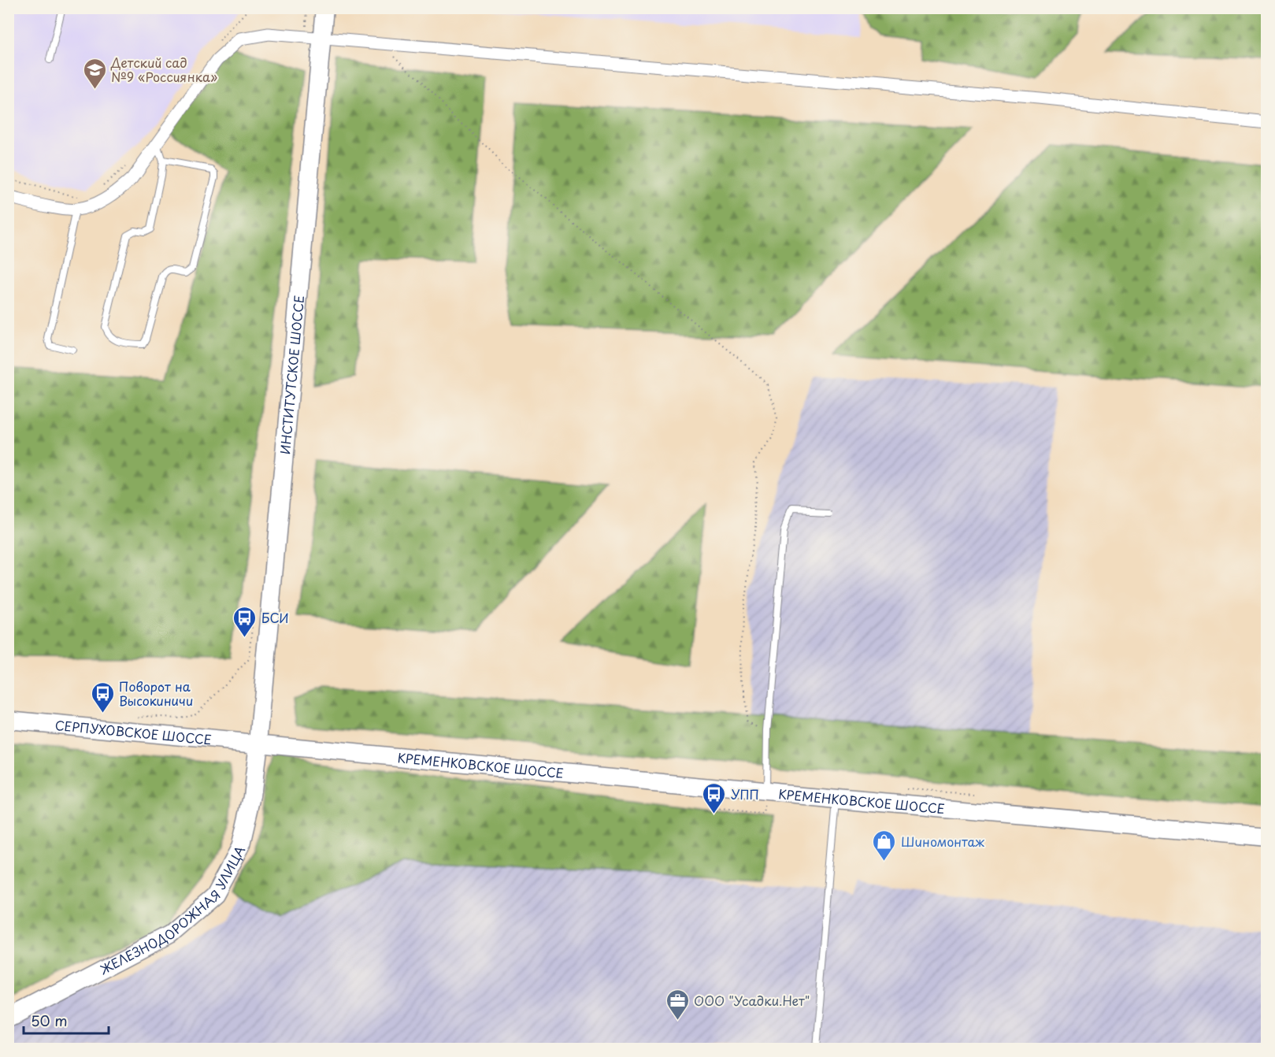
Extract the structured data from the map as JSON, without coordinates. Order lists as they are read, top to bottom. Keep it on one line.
{"streets":{"main road":["ИНСТИТУТСКОЕ ШОССЕ","СЕРПУХОВСКОЕ ШОССЕ","КРЕМЕНКОВСКОЕ ШОССЕ","ЖЕЛЕЗНОДОРОЖНАЯ УЛИЦА"]},"crossings":[["ИНСТИТУТСКОЕ ШОССЕ","СЕРПУХОВСКОЕ ШОССЕ"],["ИНСТИТУТСКОЕ ШОССЕ","КРЕМЕНКОВСКОЕ ШОССЕ"],["ИНСТИТУТСКОЕ ШОССЕ","ЖЕЛЕЗНОДОРОЖНАЯ УЛИЦА"],["СЕРПУХОВСКОЕ ШОССЕ","КРЕМЕНКОВСКОЕ ШОССЕ"],["СЕРПУХОВСКОЕ ШОССЕ","ЖЕЛЕЗНОДОРОЖНАЯ УЛИЦА"],["КРЕМЕНКОВСКОЕ ШОССЕ","ЖЕЛЕЗНОДОРОЖНАЯ УЛИЦА"]],"places":{"school or university":["Детcкий сад №9 «Россиянка»"],"bus stop":["БСИ","Поворот на Высокиничи","УПП"],"shop":["Шиномонтаж"],"office":["ООО \"Усадки.Нет\""]},"scale_bar":"50 m"}
